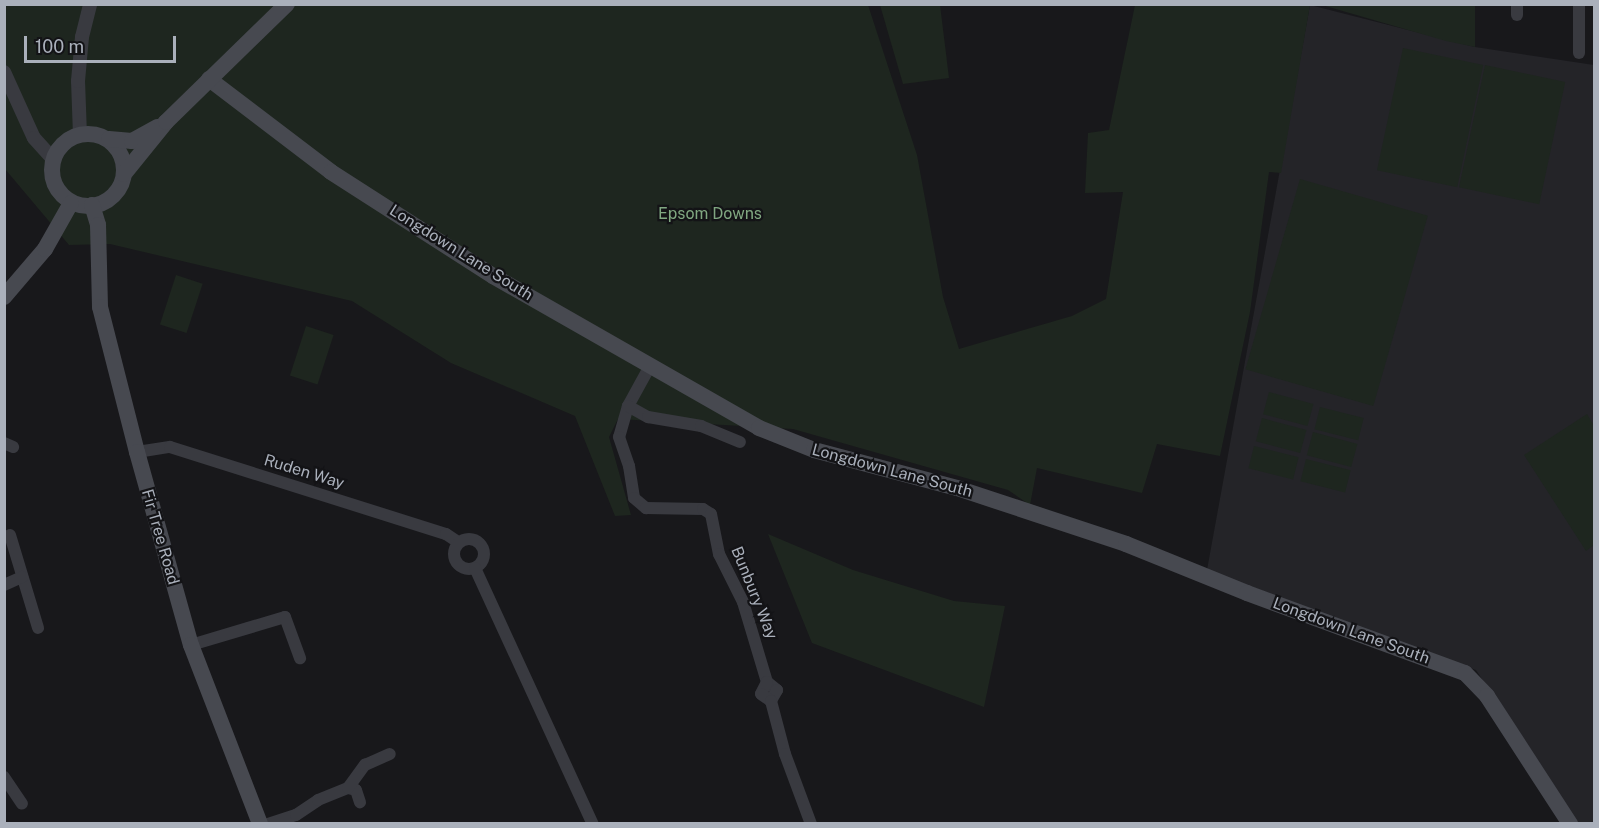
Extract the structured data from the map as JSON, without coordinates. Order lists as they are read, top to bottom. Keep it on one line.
{"streets":{"main road":["Longdown Lane South","Fir Tree Road"],"street":["Ruden Way","Bunbury Way"]},"crossings":[["Longdown Lane South","Bunbury Way"],["Ruden Way","Fir Tree Road"]],"parks":["Epsom Downs"],"scale_bar":"100 m"}
